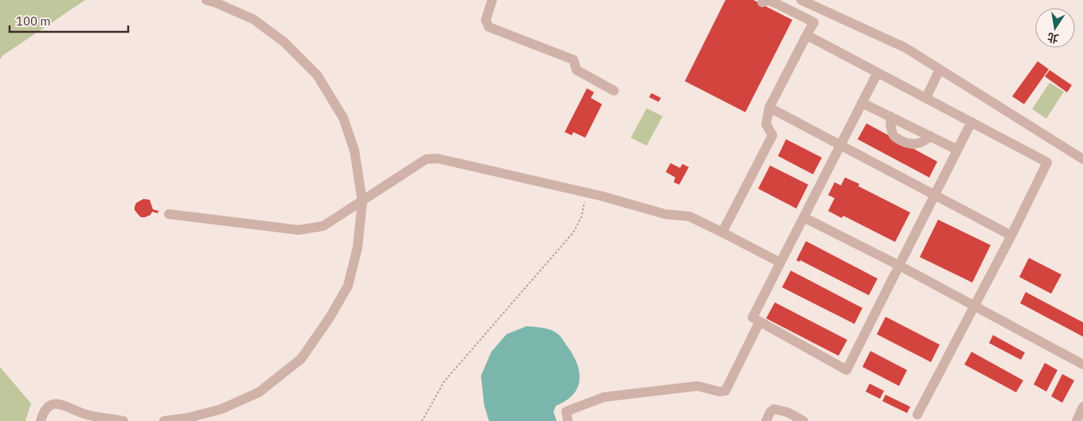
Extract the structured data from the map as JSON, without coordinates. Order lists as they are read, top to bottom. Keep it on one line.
{"scale_bar":"100 m","north":"bottom"}
